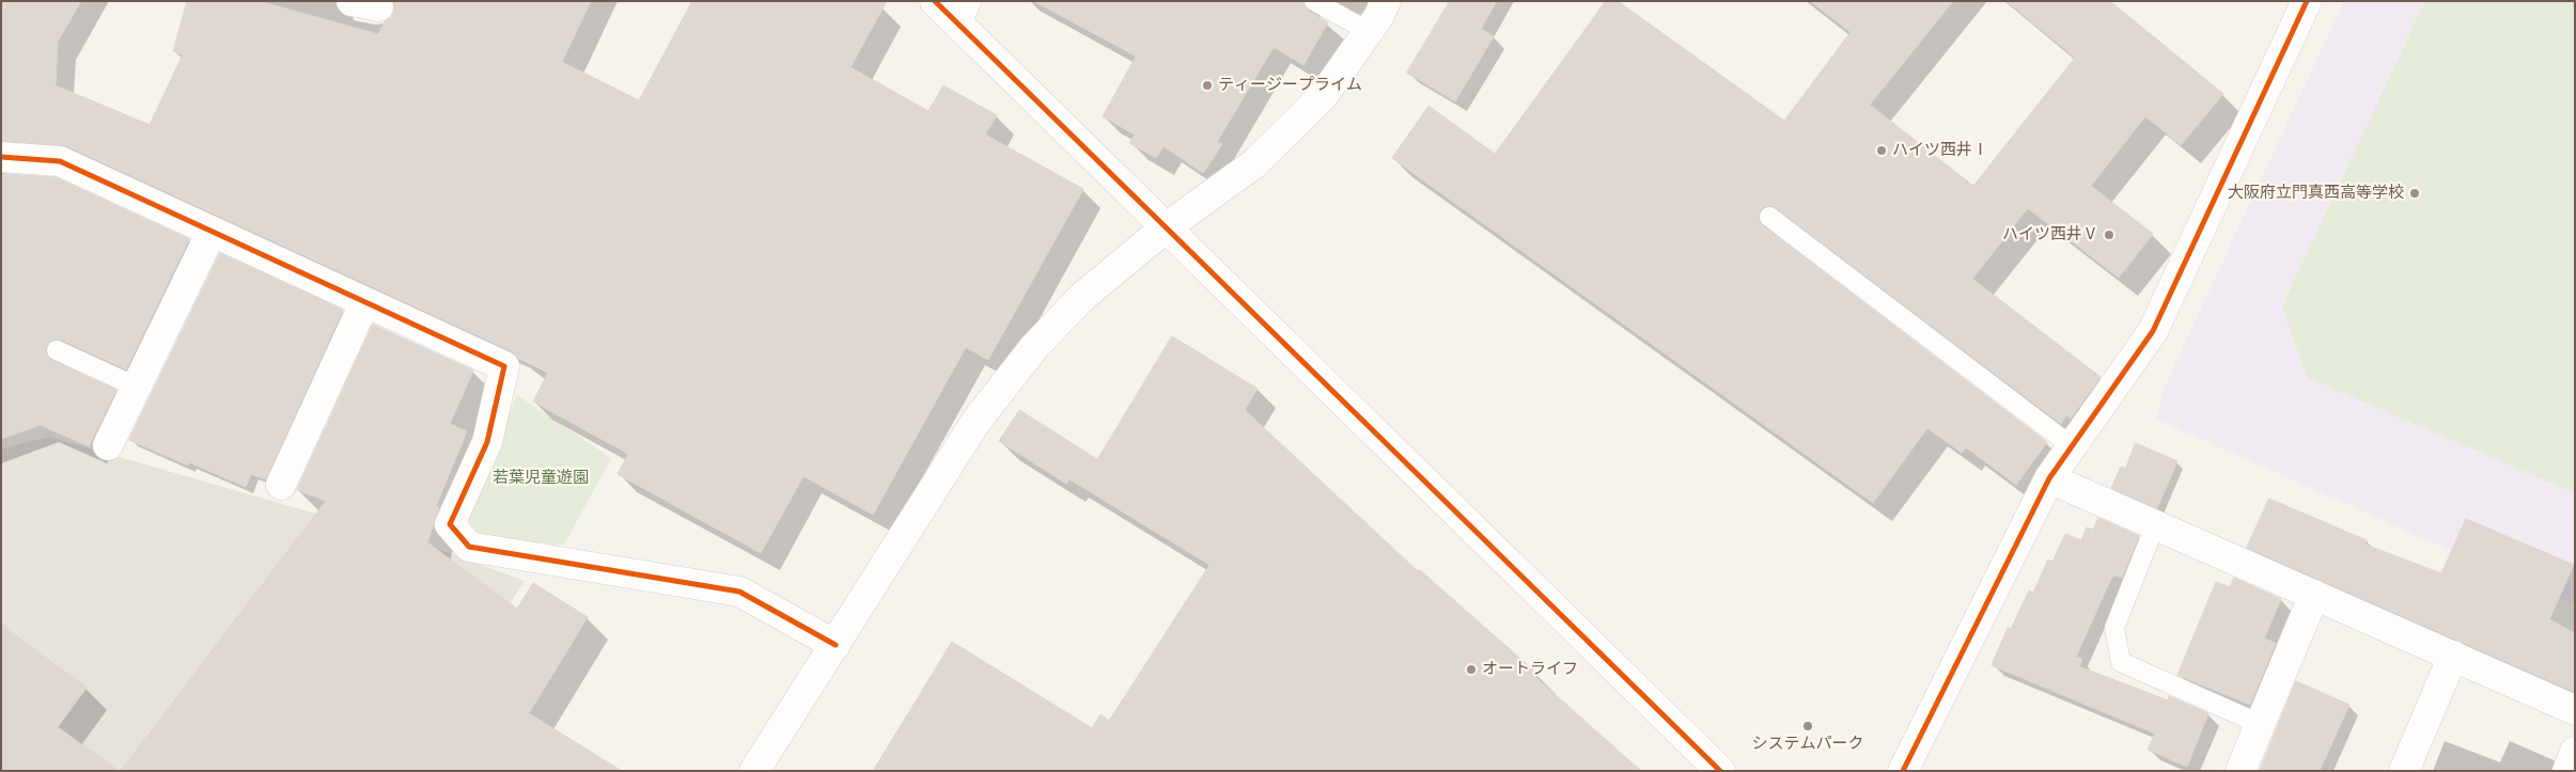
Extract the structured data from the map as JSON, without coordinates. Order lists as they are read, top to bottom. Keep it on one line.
{"parks":["若葉児童遊園"],"places":["ティージープライム","ハイツ西井Ⅰ","大阪府立門真西高等学校","ハイツ西井Ⅴ","オートライフ","システムパーク"]}
